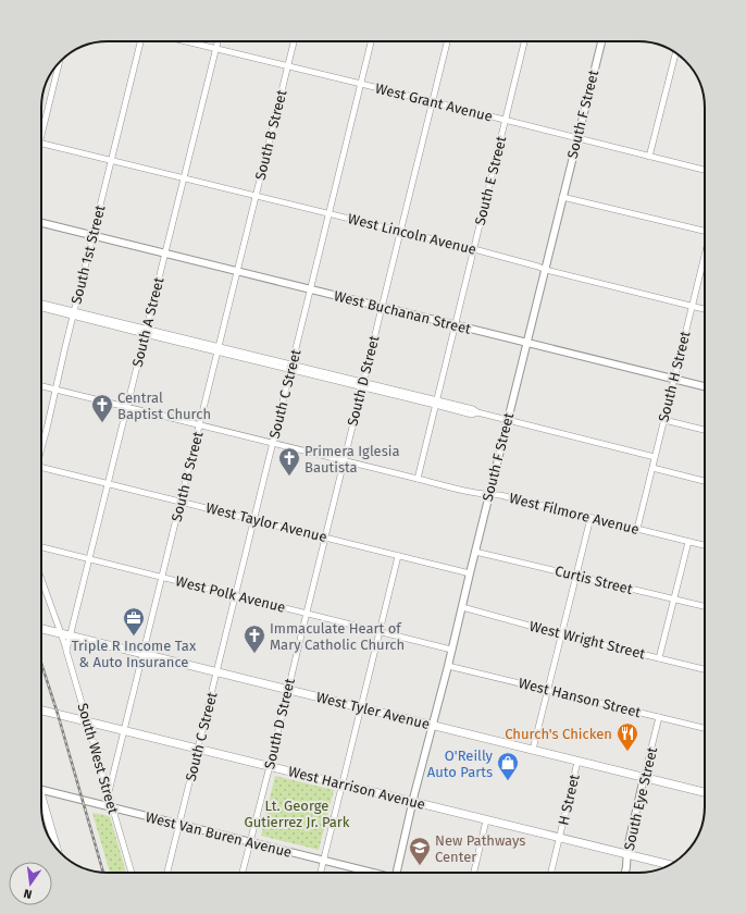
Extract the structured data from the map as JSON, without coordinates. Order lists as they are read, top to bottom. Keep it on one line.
{"streets":{"main road":["West Tyler Avenue","West Harrison Avenue"],"street":["West Grant Avenue","South F Street","South B Street","South E Street","West Lincoln Avenue","South 1st Street","West Buchanan Street","South A Street","South H Street","South D Street","South C Street","West Filmore Avenue","West Taylor Avenue","Curtis Street","West Polk Avenue","West Wright Street","West Hanson Street","South West Street","South Eye Street","H Street","West Van Buren Avenue"]},"crossings":[["West Grant Avenue","South F Street"],["West Grant Avenue","South B Street"],["West Grant Avenue","South E Street"],["West Grant Avenue","South A Street"],["West Grant Avenue","South D Street"],["West Grant Avenue","South C Street"],["South F Street","West Lincoln Avenue"],["South F Street","West Buchanan Street"],["South F Street","West Filmore Avenue"],["South F Street","West Taylor Avenue"],["South F Street","Curtis Street"],["South F Street","West Polk Avenue"],["South F Street","West Wright Street"],["South F Street","West Hanson Street"],["South F Street","West Tyler Avenue"],["South F Street","West Harrison Avenue"],["South B Street","West Lincoln Avenue"],["South B Street","West Buchanan Street"],["South B Street","West Filmore Avenue"],["South B Street","West Taylor Avenue"],["South B Street","West Polk Avenue"],["South B Street","West Tyler Avenue"],["South B Street","South West Street"],["South B Street","West Harrison Avenue"],["South E Street","West Lincoln Avenue"],["South E Street","West Buchanan Street"],["South E Street","West Filmore Avenue"],["West Lincoln Avenue","South 1st Street"],["West Lincoln Avenue","South A Street"],["West Lincoln Avenue","South H Street"],["West Lincoln Avenue","South D Street"],["West Lincoln Avenue","South C Street"],["South 1st Street","West Buchanan Street"],["South 1st Street","West Filmore Avenue"],["West Buchanan Street","South A Street"],["West Buchanan Street","South H Street"],["West Buchanan Street","South D Street"],["West Buchanan Street","South C Street"],["South A Street","West Filmore Avenue"],["South A Street","West Taylor Avenue"],["South A Street","West Polk Avenue"],["South A Street","West Tyler Avenue"],["South H Street","West Filmore Avenue"],["South D Street","West Filmore Avenue"],["South D Street","West Taylor Avenue"],["South D Street","West Polk Avenue"],["South D Street","West Tyler Avenue"],["South D Street","West Harrison Avenue"],["South D Street","West Van Buren Avenue"],["South C Street","West Filmore Avenue"],["South C Street","West Taylor Avenue"],["South C Street","West Polk Avenue"],["South C Street","West Tyler Avenue"],["South C Street","West Harrison Avenue"],["South C Street","West Van Buren Avenue"],["West Hanson Street","South Eye Street"],["West Tyler Avenue","South West Street"],["West Tyler Avenue","South Eye Street"],["West Tyler Avenue","H Street"],["South West Street","West Harrison Avenue"],["South West Street","West Van Buren Avenue"],["West Harrison Avenue","South Eye Street"],["West Harrison Avenue","H Street"]],"parks":["Lt. George Gutierrez Jr. Park"],"places":{"church":["Central Baptist Church","Primera Iglesia Bautista","Immaculate Heart of Mary Catholic Church"],"office":["Triple R Income Tax & Auto Insurance"],"restaurant":["Church's Chicken"],"shop":["O'Reilly Auto Parts"],"school or university":["New Pathways Center"]},"north":"bottom"}
